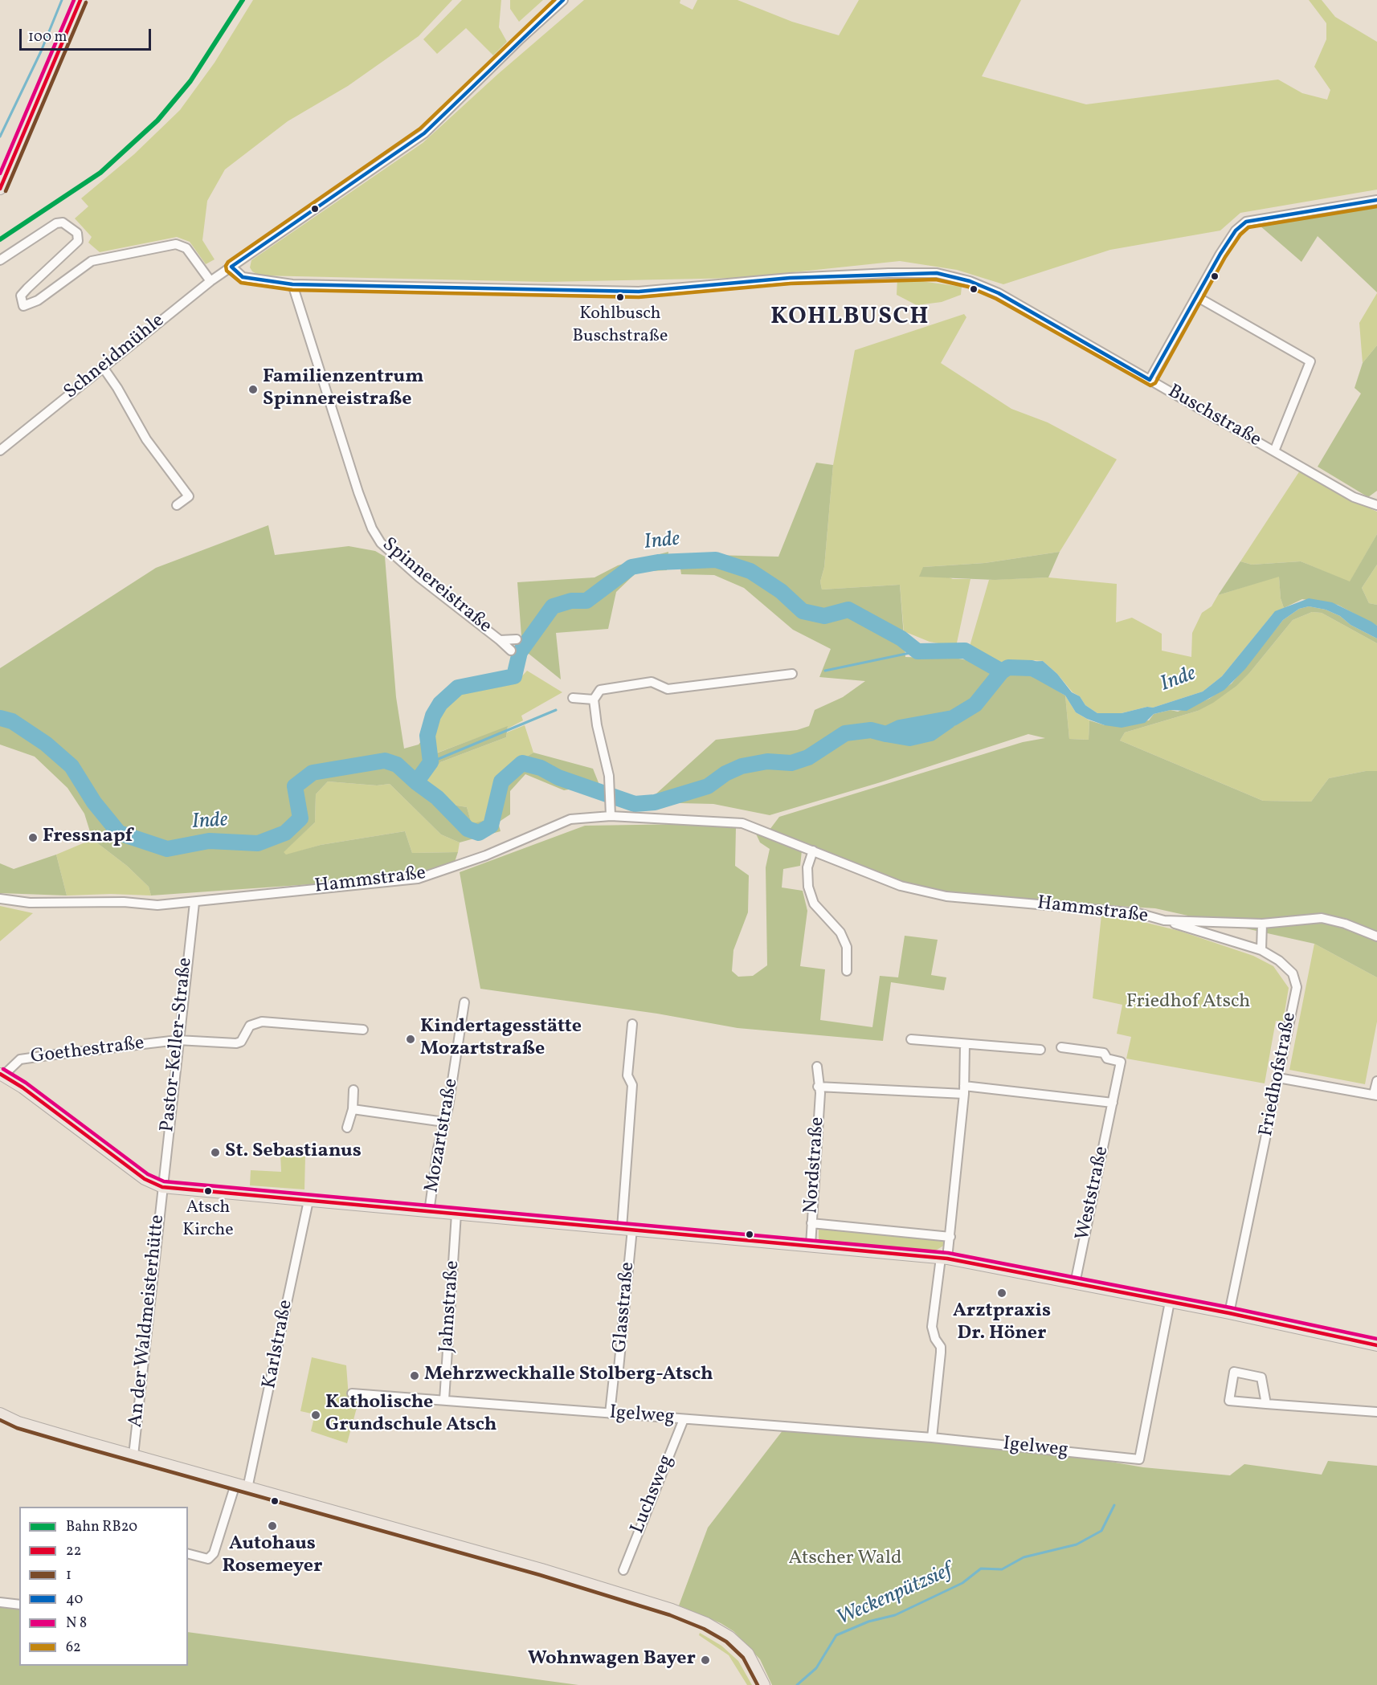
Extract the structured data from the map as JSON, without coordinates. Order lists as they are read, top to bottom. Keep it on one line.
{"streets":{"street":["Schneidmühle","Buschstraße","Spinnereistraße","Hammstraße","Pastor-Keller-Straße","Goethestraße","Friedhofstraße","Mozartstraße","Nordstraße","Weststraße","Jahnstraße","Glasstraße","An der Waldmeisterhütte","Karlstraße","Igelweg","Luchsweg"]},"crossings":[["Schneidmühle","Buschstraße"],["Buschstraße","Spinnereistraße"],["Hammstraße","Pastor-Keller-Straße"],["Hammstraße","Friedhofstraße"],["Pastor-Keller-Straße","Goethestraße"],["Pastor-Keller-Straße","An der Waldmeisterhütte"],["Jahnstraße","Igelweg"],["Glasstraße","Igelweg"],["Igelweg","Luchsweg"]],"districts":["KOHLBUSCH"],"water":["Inde","Weckenpützsief"],"parks":["Friedhof Atsch","Atscher Wald"],"places":["Kohlbusch Buschstraße","Familienzentrum Spinnereistraße","Fressnapf","Kindertagesstätte Mozartstraße","St. Sebastianus","Atsch Kirche","Arztpraxis Dr. Höner","Mehrzweckhalle Stolberg-Atsch","Katholische Grundschule Atsch","Autohaus Rosemeyer","Wohnwagen Bayer"],"lines":["rail line RB20","transit line 22","transit line 40","transit line 62","transit line 1"],"legend":["Bahn RB20","22","1","40","N 8","62"],"scale_bar":"100 m"}
